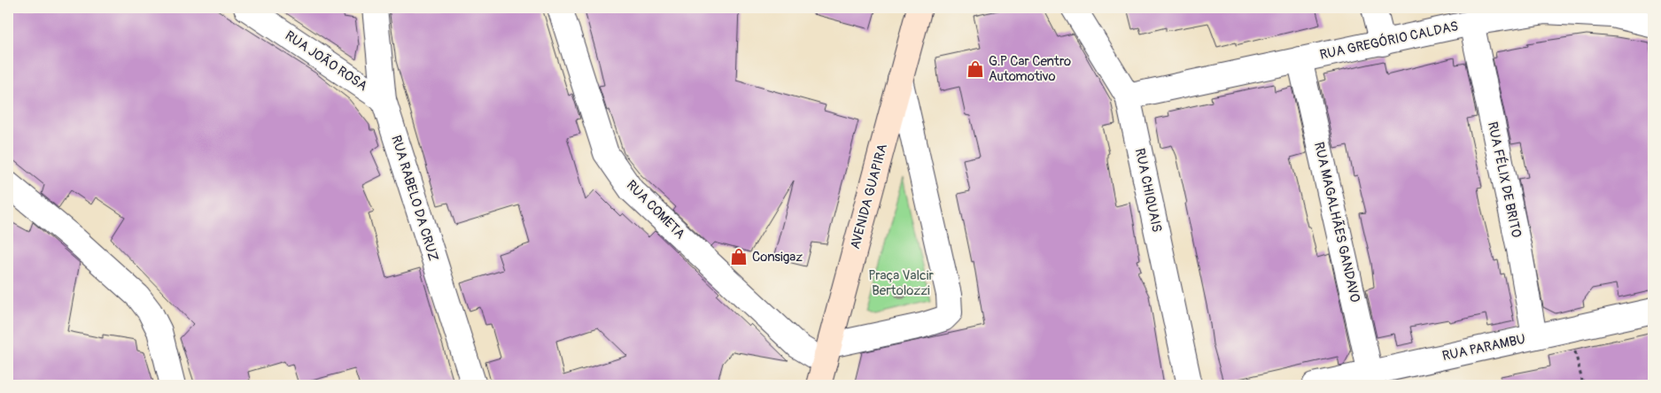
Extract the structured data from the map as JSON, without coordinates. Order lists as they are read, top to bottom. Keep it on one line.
{"streets":{"main road":["AVENIDA GUAPIRA"],"street":["RUA GREGÓRIO CALDAS","RUA JOÃO ROSA","RUA FÉLIX DE BRITO","RUA CHIQUAIS","RUA RABELO DA CRUZ","RUA COMETA","RUA MAGALHÃES GANDAVO","RUA PARAMBU"]},"crossings":[["RUA GREGÓRIO CALDAS","RUA FÉLIX DE BRITO"],["RUA GREGÓRIO CALDAS","RUA CHIQUAIS"],["RUA GREGÓRIO CALDAS","RUA MAGALHÃES GANDAVO"],["RUA JOÃO ROSA","RUA RABELO DA CRUZ"],["RUA FÉLIX DE BRITO","RUA PARAMBU"],["AVENIDA GUAPIRA","RUA COMETA"],["RUA MAGALHÃES GANDAVO","RUA PARAMBU"]],"parks":["Praça Valcir Bertolozzi"],"places":{"shop":["G.P Car Centro Automotivo","Consigaz"]}}
